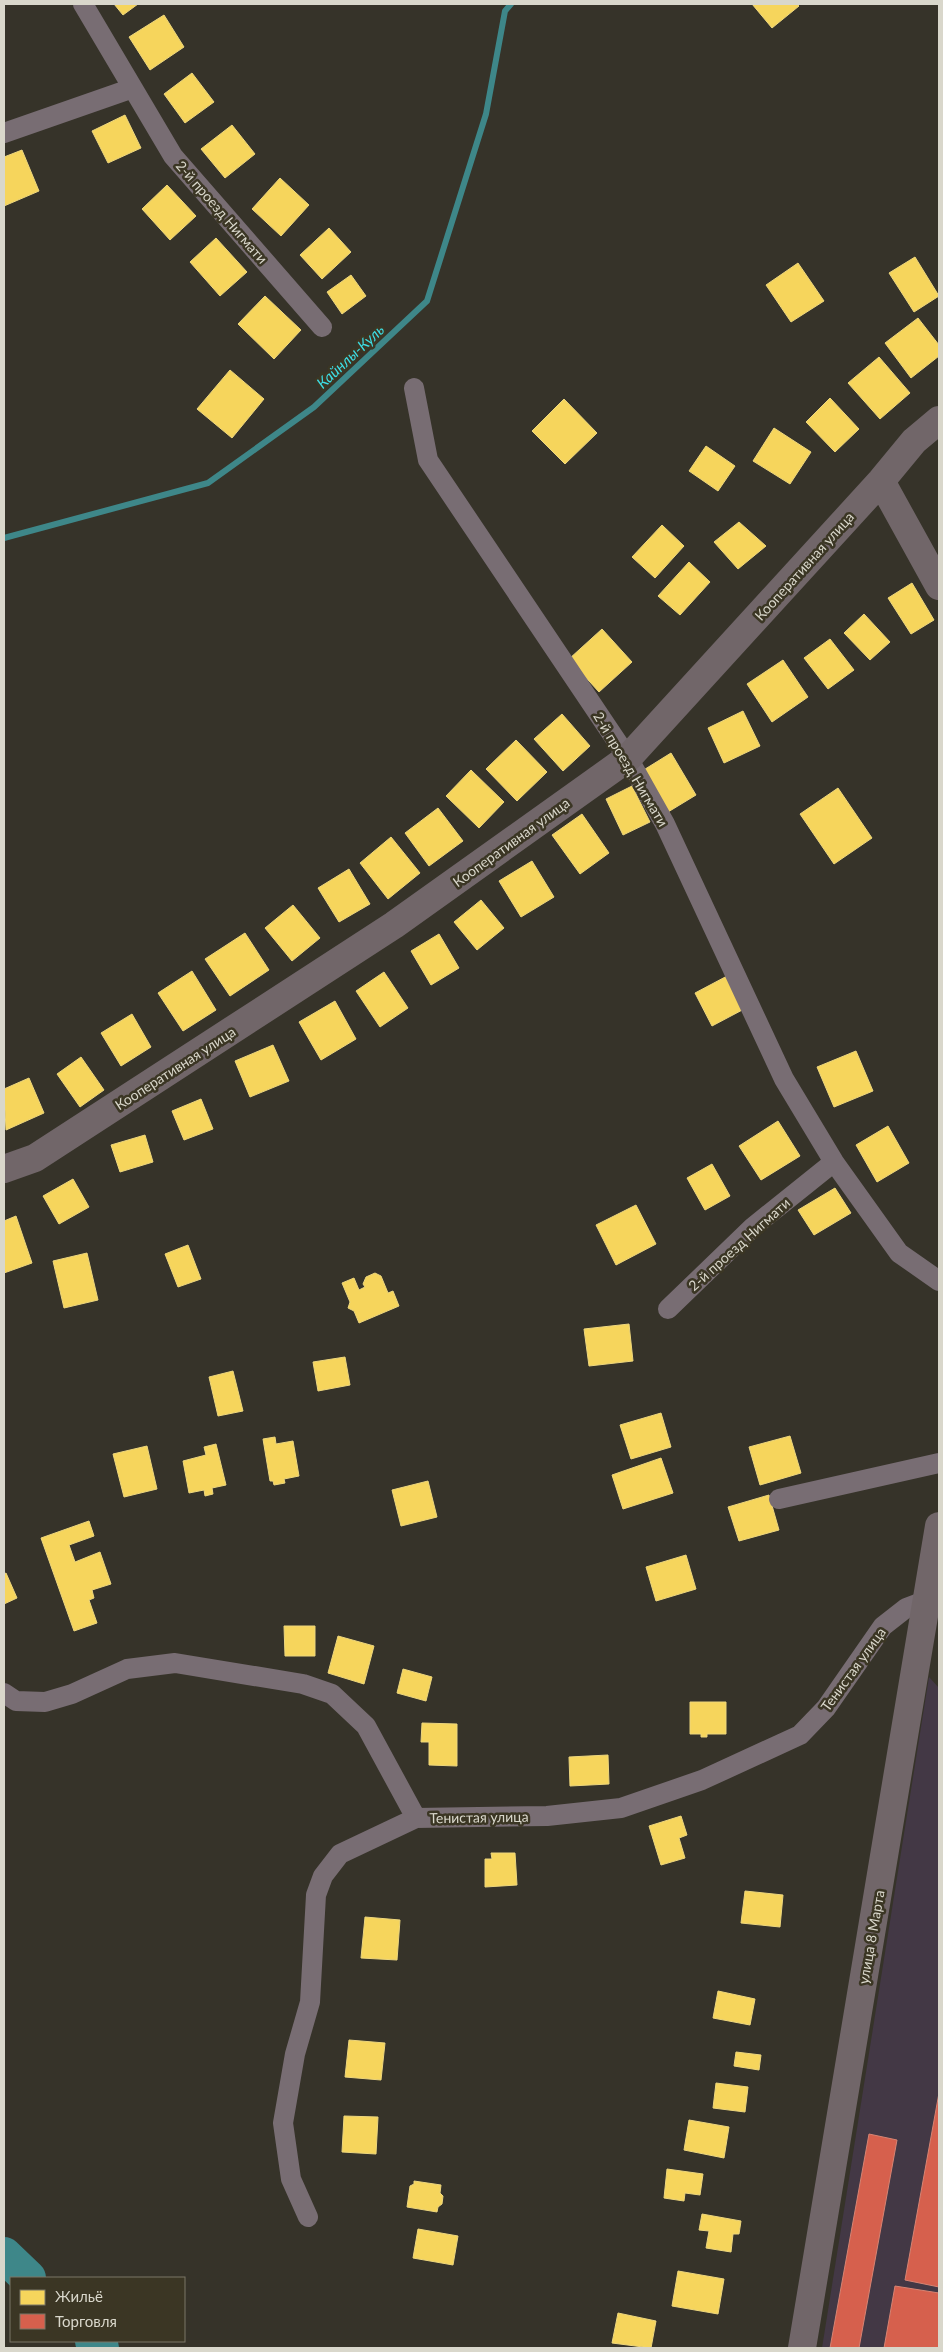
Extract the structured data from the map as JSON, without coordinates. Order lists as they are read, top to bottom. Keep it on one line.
{"streets":{"main road":["Кооперативная улица","улица 8 Марта"],"street":["2-й проезд Нигмати","Тенистая улица"]},"crossings":[["2-й проезд Нигмати","Кооперативная улица"],["Тенистая улица","улица 8 Марта"]],"water":["Кайнлы-Куль"],"legend":["Жильё","Торговля"]}
